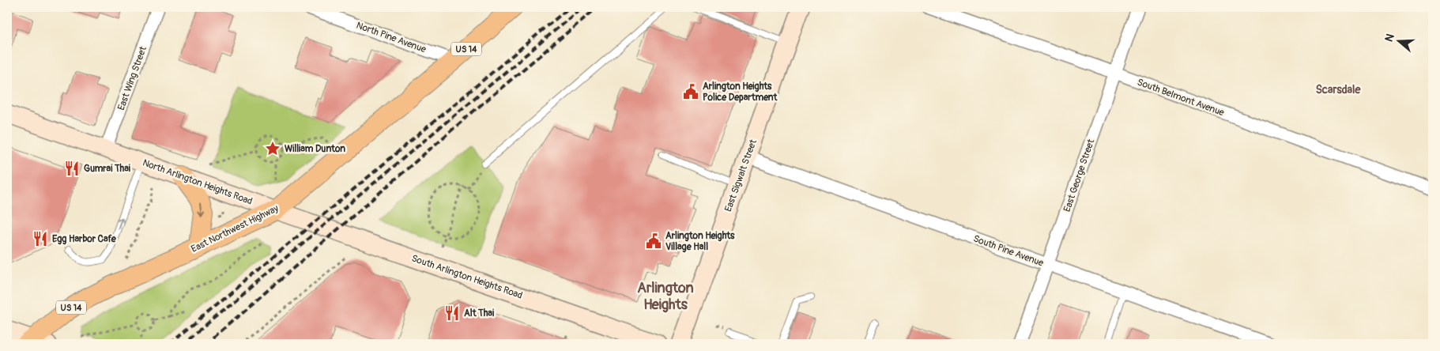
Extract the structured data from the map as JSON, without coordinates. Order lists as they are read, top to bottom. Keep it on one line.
{"streets":{"main road":["US 14","East Sigwalt Street","North Arlington Heights Road","East Northwest Highway","South Arlington Heights Road"],"street":["North Pine Avenue","East Wing Street","South Belmont Avenue","East George Street","South Pine Avenue"]},"crossings":[["North Pine Avenue","East Northwest Highway"],["East Wing Street","North Arlington Heights Road"],["South Belmont Avenue","East George Street"],["East Sigwalt Street","South Pine Avenue"],["East George Street","South Pine Avenue"],["North Arlington Heights Road","East Northwest Highway"],["North Arlington Heights Road","South Arlington Heights Road"],["East Northwest Highway","South Arlington Heights Road"]],"districts":["Scarsdale","Arlington Heights"],"places":{"public building":["Arlington Heights Police Department","Arlington Heights Village Hall"],"place":["William Dunton"],"restaurant":["Gumrai Thai","Egg Harbor Cafe","Alt Thai"]},"north":"left"}
